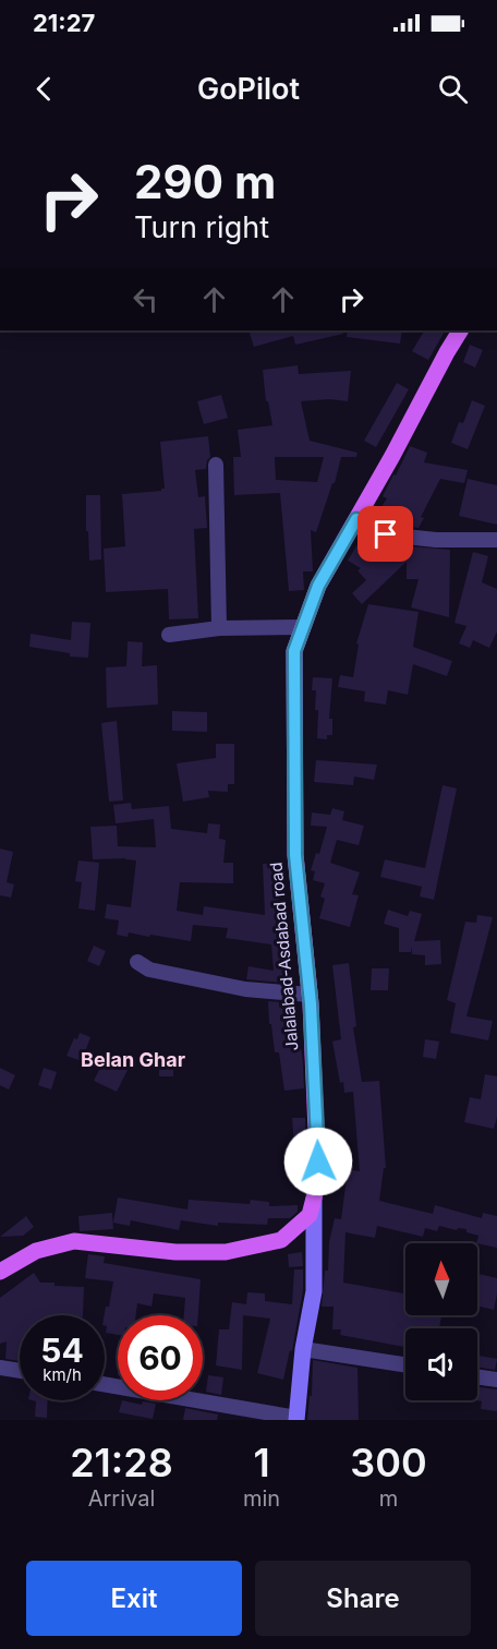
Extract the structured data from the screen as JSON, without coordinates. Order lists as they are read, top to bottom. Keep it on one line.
{"streets":{"main road":["Jalalabad-Asdabad road"]},"districts":["Belan Ghar"],"north":"top","page":{"status":"21:27","header":"GoPilot","turn":["290 m","Turn right"],"speed":"54 km/h","limit":"60","eta":["21:28","Arrival","1","min","300","m"],"buttons":["Exit","Share"]}}
